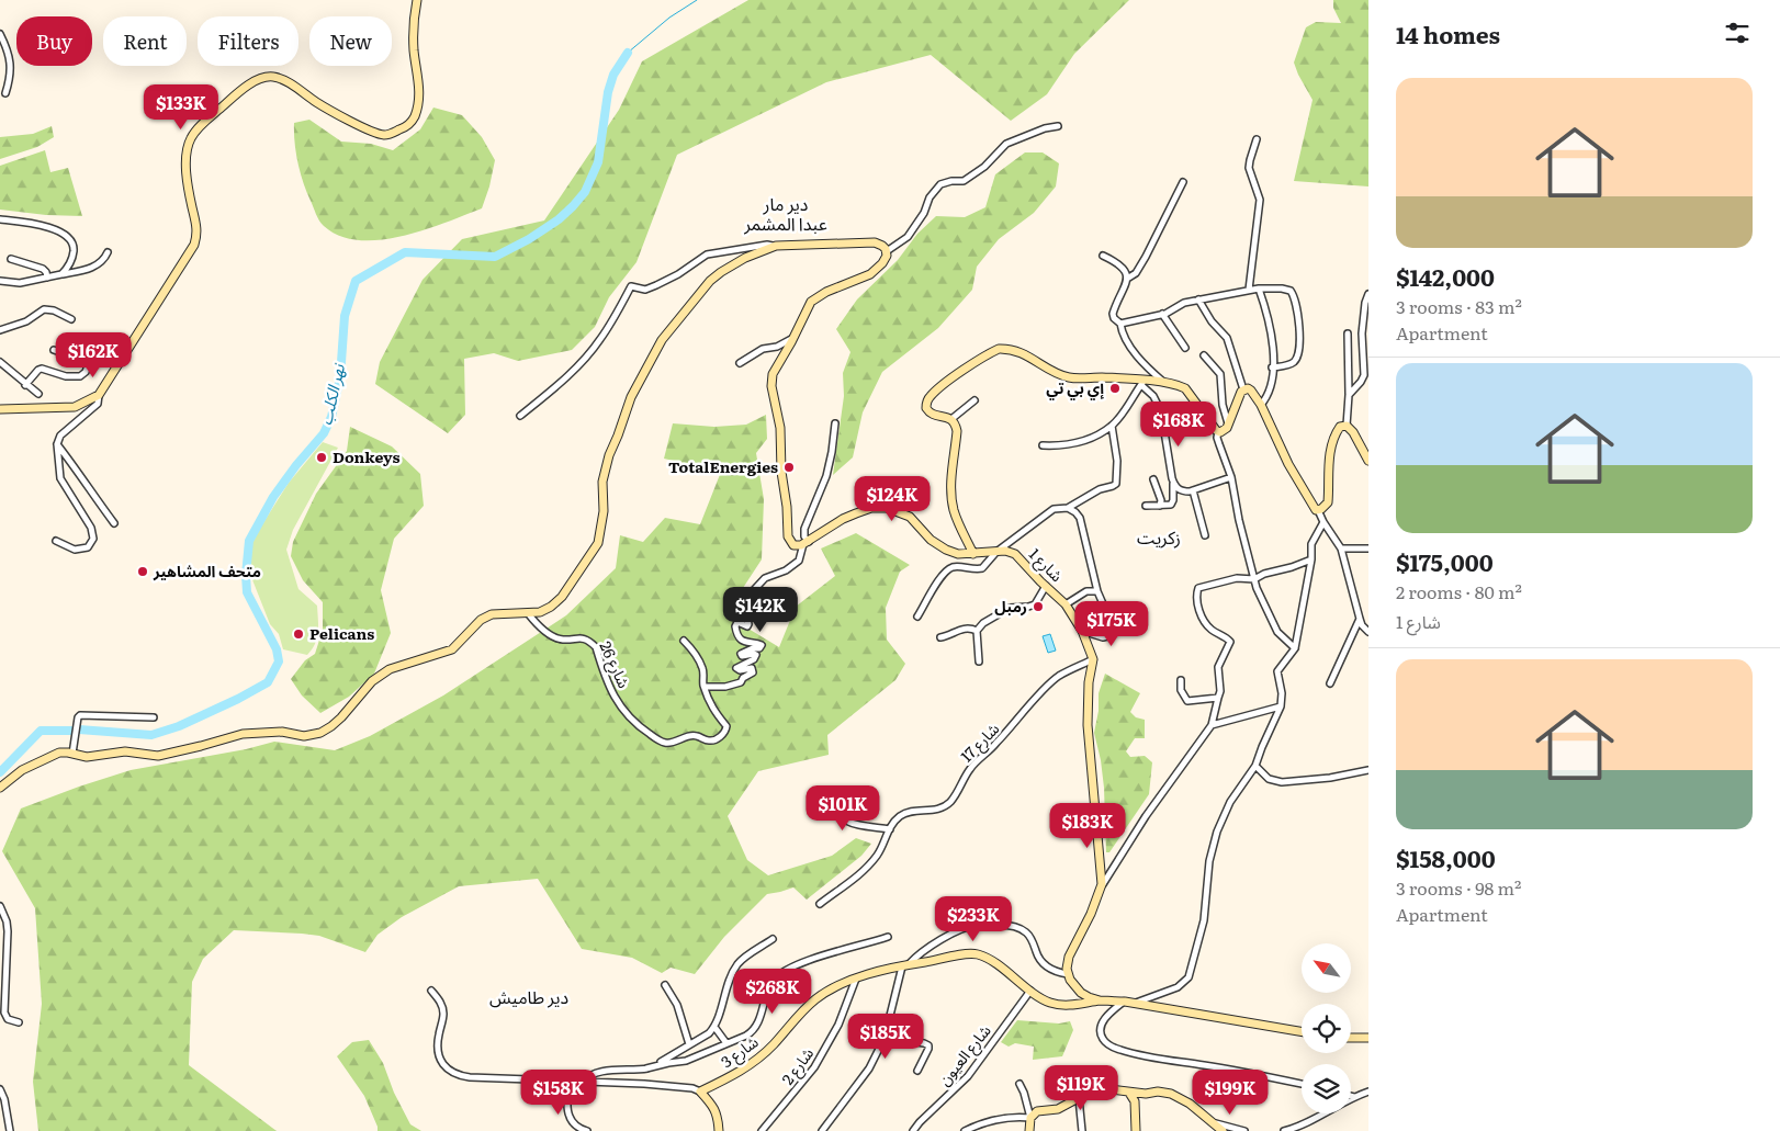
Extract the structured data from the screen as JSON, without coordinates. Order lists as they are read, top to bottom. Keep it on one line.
{"streets":{"street":["شارع 1","شارع 26","شارع 17","شارع 3","شارع العيون","شارع 2"]},"crossings":[["شارع 1","شارع 17"],["شارع 3","شارع العيون"],["شارع 3","شارع 2"]],"districts":["دير مار عبدا المشمر","زكريت","دير طاميش"],"water":["نهر الكلب"],"places":["إي بي تي","Donkeys","TotalEnergies","متحف المشاهير","رمبل","Pelicans"],"north":"top left","page":{"heading":"14 homes","chip":["Buy","Rent","Filters","New"],"list":[{"name":"$142,000","note":"3 rooms · 83 m² · Apartment"},{"name":"$175,000","note":"2 rooms · 80 m² · شارع 1"},{"name":"$158,000","note":"3 rooms · 98 m² · Apartment"}],"price":["$133K","$162K","$168K","$124K","$142K","$175K","$101K","$183K","$233K","$268K","$185K","$119K","$158K","$199K"]}}
